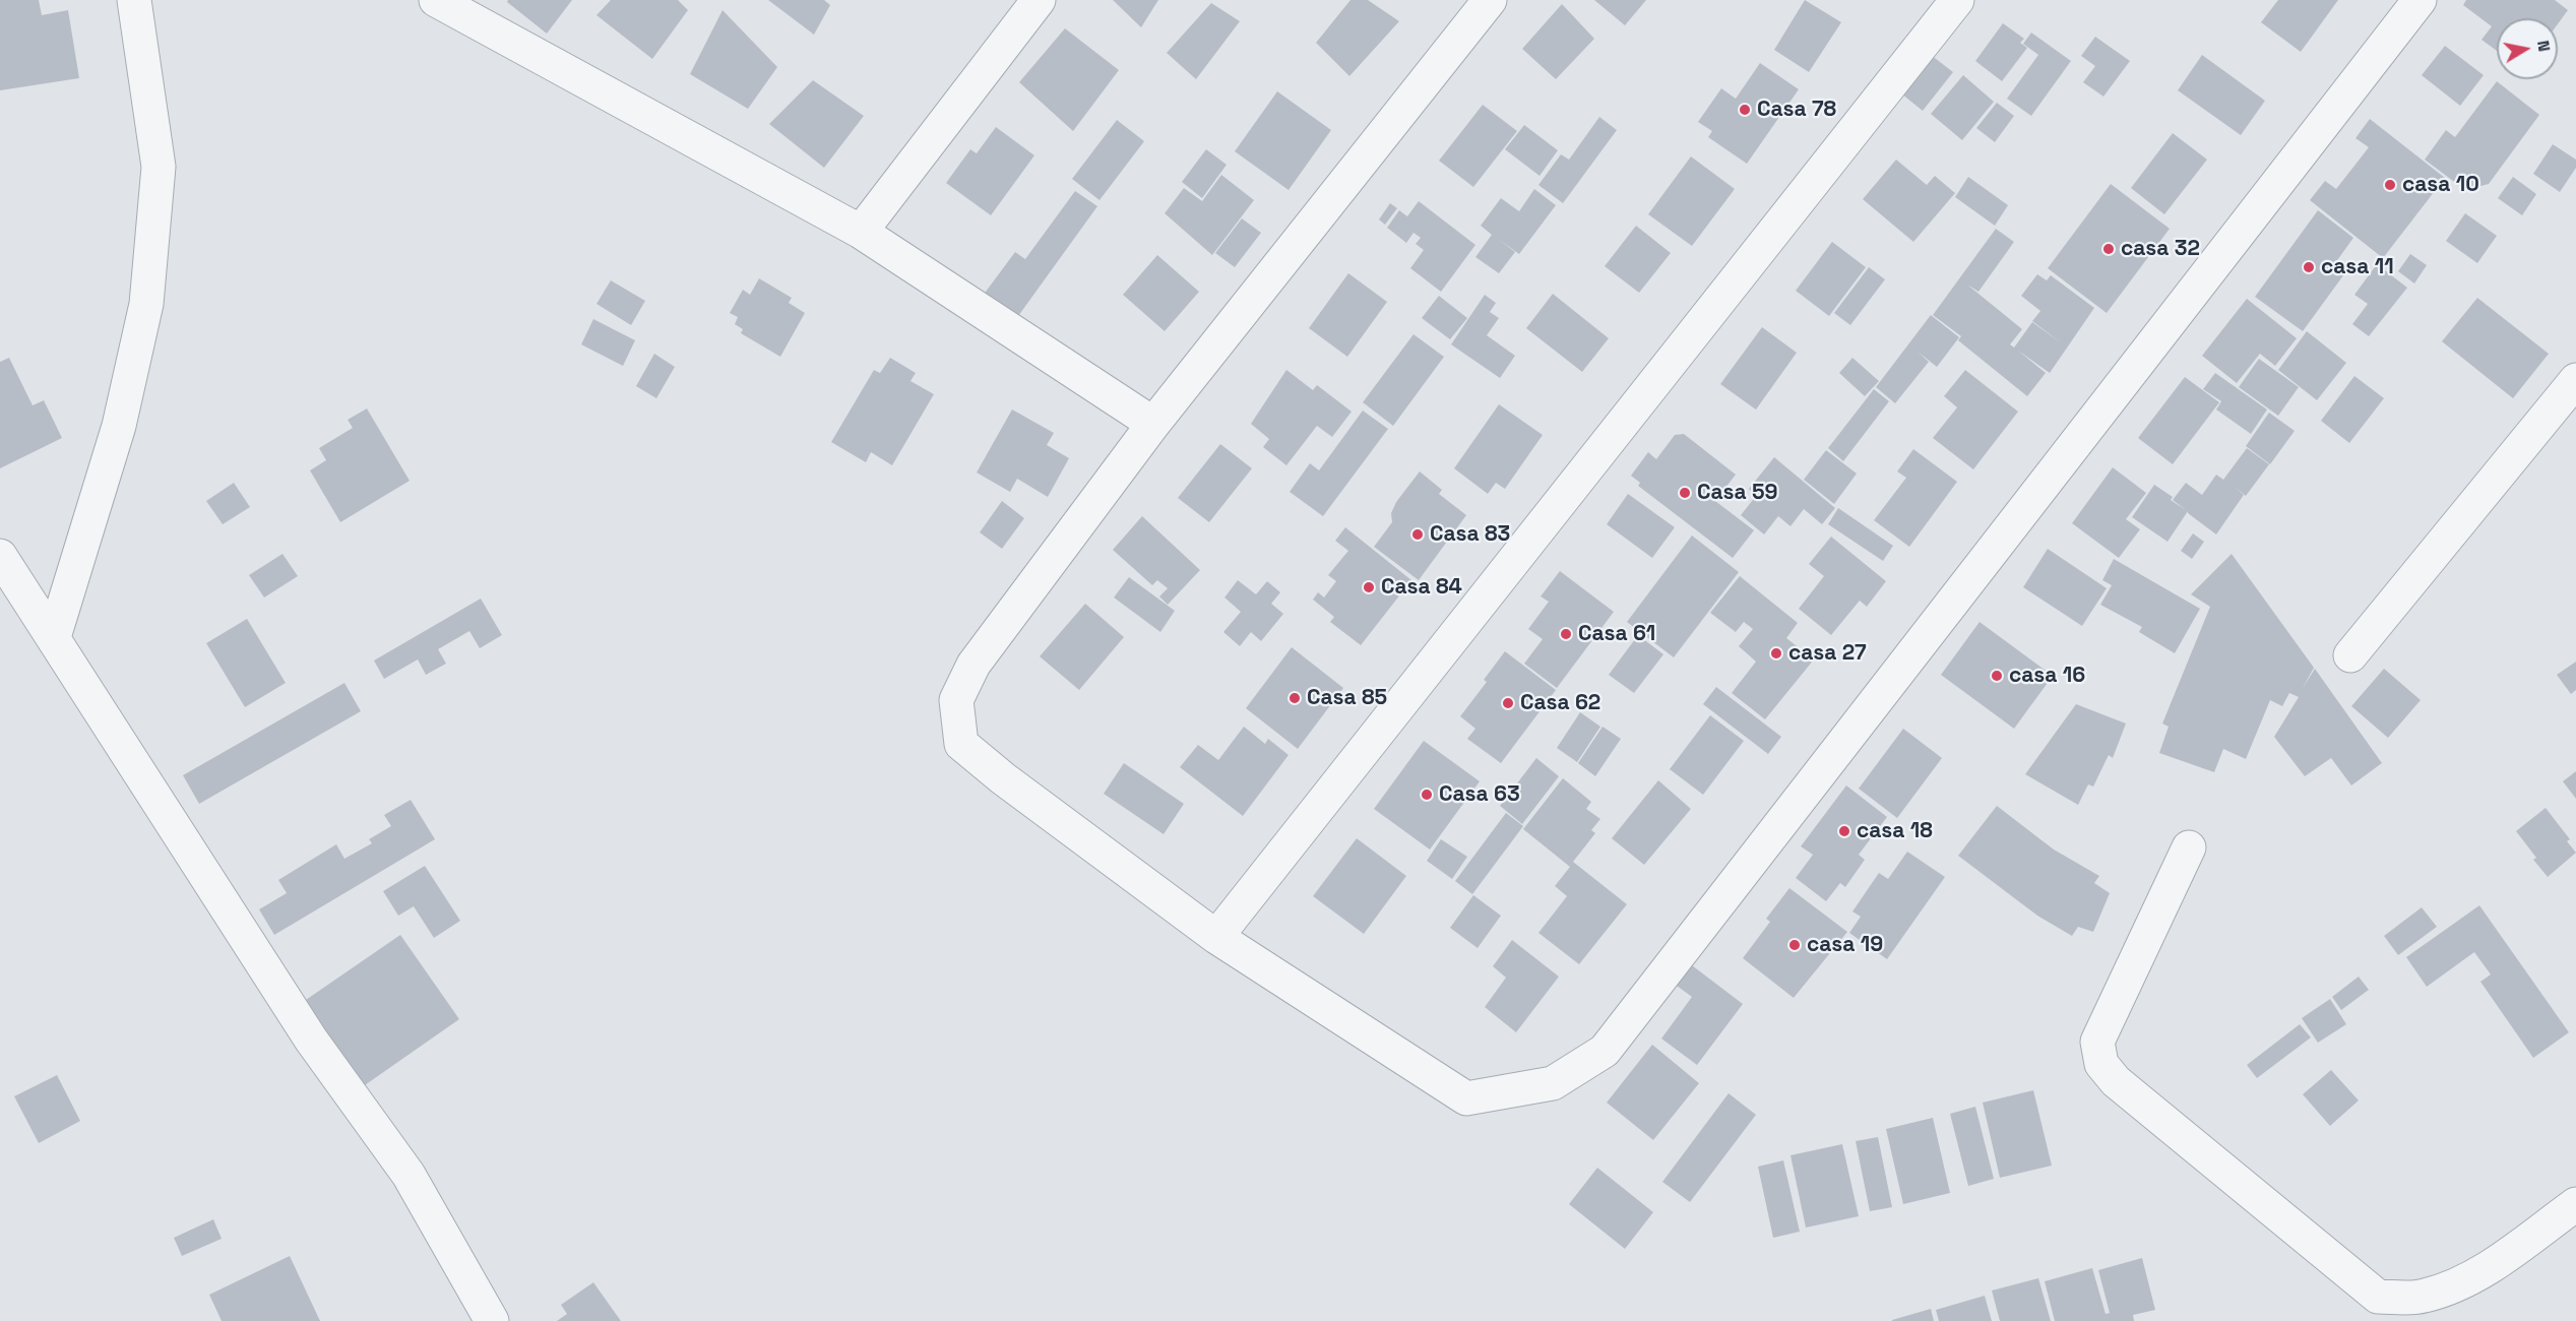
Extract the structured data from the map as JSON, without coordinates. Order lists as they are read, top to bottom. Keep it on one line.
{"places":["Casa 78","casa 10","casa 32","casa 11","Casa 59","Casa 83","Casa 84","Casa 61","casa 27","casa 16","Casa 85","Casa 62","Casa 63","casa 18","casa 19"],"north":"right"}
